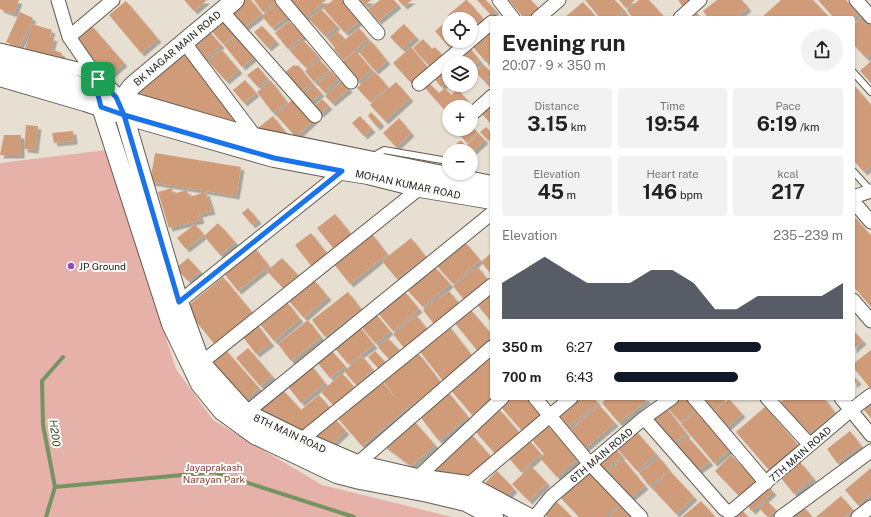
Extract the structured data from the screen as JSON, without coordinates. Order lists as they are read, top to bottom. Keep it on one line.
{"streets":{"street":["BK NAGAR MAIN ROAD","MOHAN KUMAR ROAD","8TH MAIN ROAD","7TH MAIN ROAD","6TH MAIN ROAD"]},"crossings":[["BK NAGAR MAIN ROAD","MOHAN KUMAR ROAD"],["BK NAGAR MAIN ROAD","8TH MAIN ROAD"],["MOHAN KUMAR ROAD","8TH MAIN ROAD"],["7TH MAIN ROAD","6TH MAIN ROAD"]],"water":["H200"],"parks":["Jayaprakash Narayan Park"],"places":["JP Ground"],"page":{"map_buttons":["+","−"],"heading":["Evening run","20:07 · 9 × 350 m"],"stats":[["Distance","3.15 km"],["Time","19:54"],["Pace","6:19 /km"],["Elevation","45 m"],["Heart rate","146 bpm"],["kcal","217"]],"chart":["Elevation","235–239 m"],"list":[{"name":"350 m","note":"6:27"},{"name":"700 m","note":"6:43"}]}}
